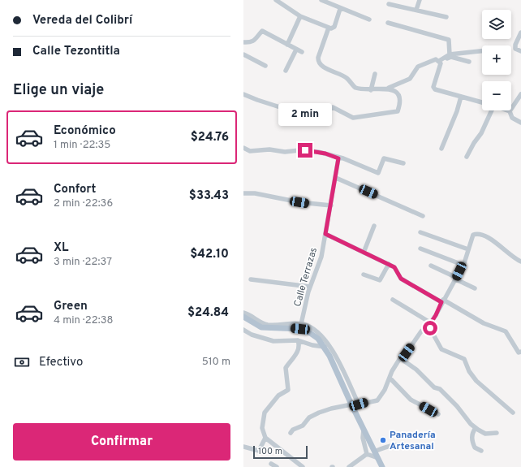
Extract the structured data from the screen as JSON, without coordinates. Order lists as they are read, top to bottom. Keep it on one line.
{"streets":{"street":["Calle Terrazas"]},"places":["Panadería Artesanal"],"scale_bar":"100 m","page":{"banner":["Vereda del Colibrí","Calle Tezontitla"],"map_buttons":["+","−"],"heading":"Elige un viaje","bubble":"2 min","list":[{"name":"Económico","note":"1 min · 22:35","value":"$24.76"},{"name":"Confort","note":"2 min · 22:36","value":"$33.43"},{"name":"XL","note":"3 min · 22:37","value":"$42.10"},{"name":"Green","note":"4 min · 22:38","value":"$24.84"}],"pay":["Efectivo","510 m"],"buttons":"Confirmar","scale":"100 m"}}
